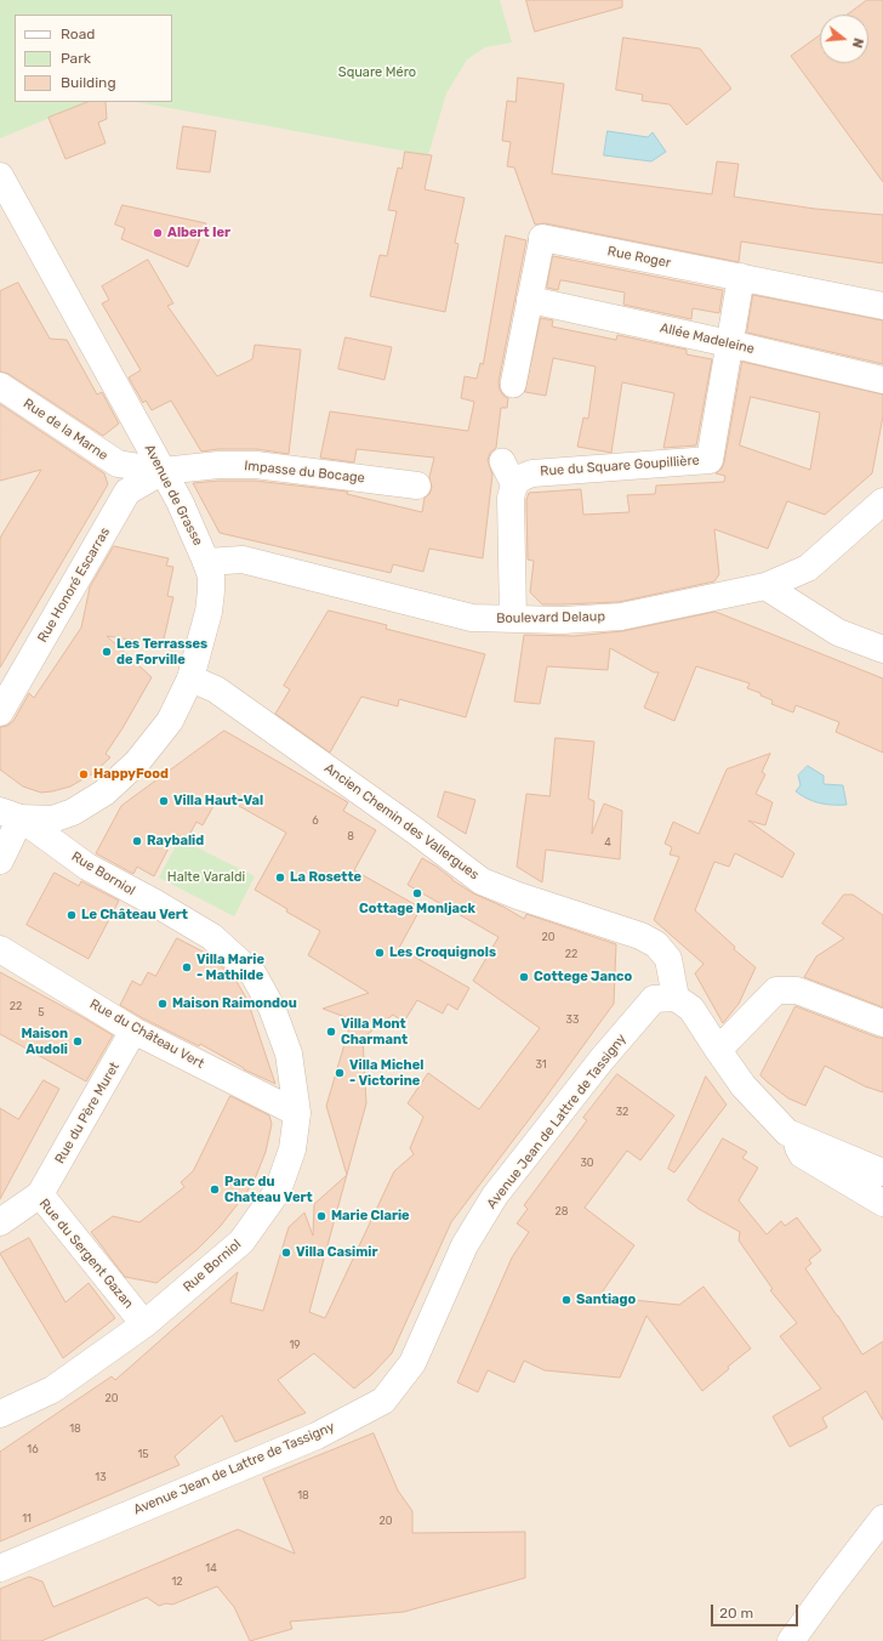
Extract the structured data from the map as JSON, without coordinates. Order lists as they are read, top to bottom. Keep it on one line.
{"streets":{"street":["Rue Roger","Allée Madeleine","Rue de la Marne","Rue du Square Goupillière","Impasse du Bocage","Avenue de Grasse","Rue Honoré Escarras","Boulevard Delaup","Ancien Chemin des Vallergues","Rue Borniol","Rue du Château Vert","Rue du Père Muret","Avenue Jean de Lattre de Tassigny","Rue du Sergent Gazan"]},"crossings":[["Rue Roger","Allée Madeleine"],["Rue Roger","Rue du Square Goupillière"],["Allée Madeleine","Rue du Square Goupillière"],["Rue de la Marne","Impasse du Bocage"],["Rue de la Marne","Avenue de Grasse"],["Rue de la Marne","Rue Honoré Escarras"],["Impasse du Bocage","Avenue de Grasse"],["Impasse du Bocage","Rue Honoré Escarras"],["Avenue de Grasse","Rue Honoré Escarras"],["Avenue de Grasse","Boulevard Delaup"],["Avenue de Grasse","Ancien Chemin des Vallergues"],["Avenue de Grasse","Rue Borniol"],["Ancien Chemin des Vallergues","Avenue Jean de Lattre de Tassigny"],["Rue Borniol","Rue du Château Vert"],["Rue Borniol","Rue du Sergent Gazan"],["Rue du Château Vert","Rue du Père Muret"],["Rue du Père Muret","Rue du Sergent Gazan"]],"parks":["Square Méro","Halte Varaldi"],"places":["Albert Ier","Les Terrasses de Forville","HappyFood","Villa Haut-Val","Raybalid","La Rosette","Cottage Monljack","Le Château Vert","Les Croquignols","Villa Marie - Mathilde","Cottege Janco","Maison Raimondou","Villa Mont Charmant","Maison Audoli","Villa Michel - Victorine","Parc du Chateau Vert","Marie Clarie","Villa Casimir","Santiago"],"house_numbers":["6","8","4","20","22","22","5","33","31","32","30","28","19","20","18","16","15","13","18","11","20","14","12"],"legend":["Road","Park","Building"],"scale_bar":"20 m","north":"right"}
